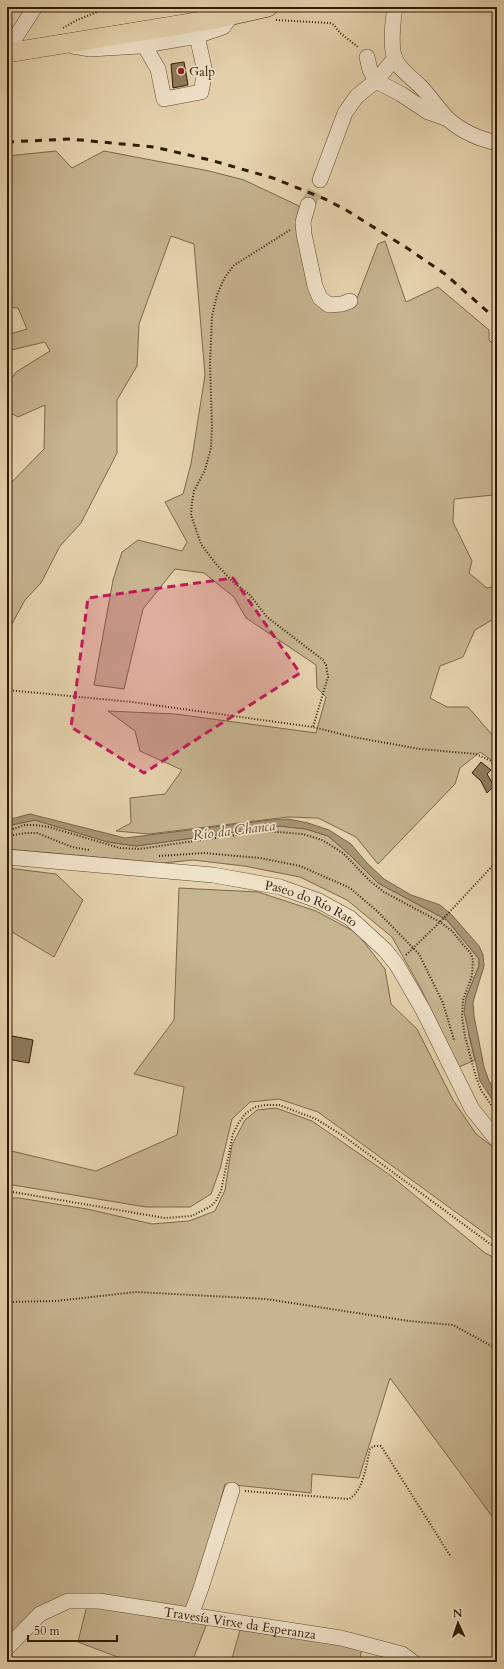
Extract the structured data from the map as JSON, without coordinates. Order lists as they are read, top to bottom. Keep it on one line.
{"streets":{"street":["Paseo do Río Rato","Travesía Virxe da Esperanza"]},"water":["Río da Chanca"],"places":["Galp"],"scale_bar":"50 m","north":"top"}
